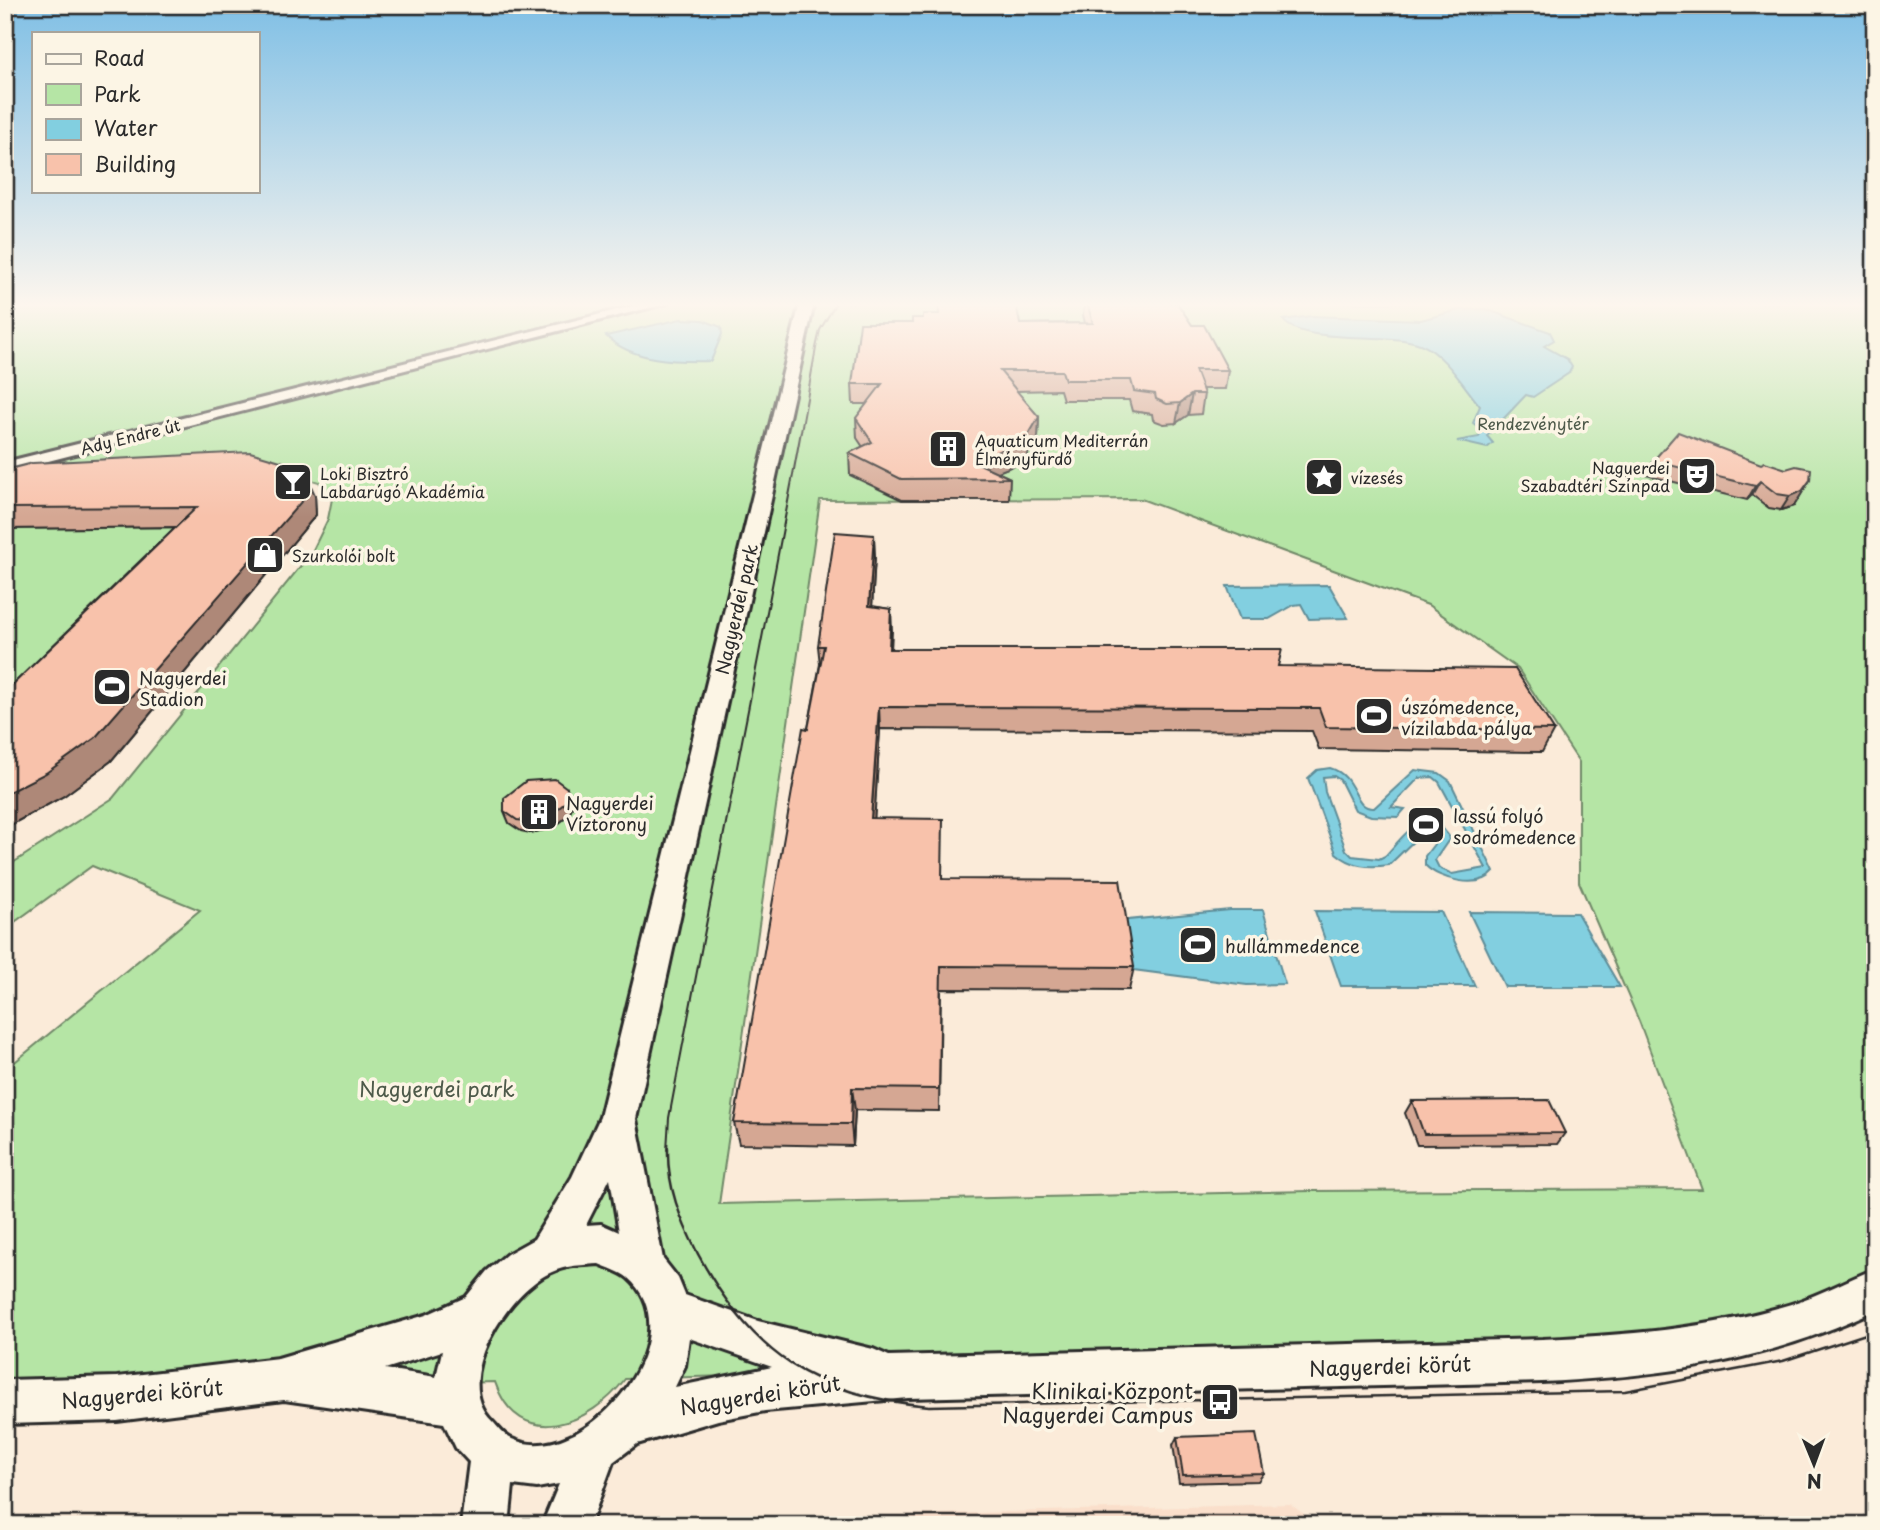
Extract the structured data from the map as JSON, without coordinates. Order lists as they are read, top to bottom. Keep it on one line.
{"streets":{"street":["Ady Endre út","Nagyerdei park","Nagyerdei körút"]},"crossings":[["Nagyerdei park","Nagyerdei körút"]],"parks":["Rendezvénytér","Nagyerdei park"],"places":{"building":["Aquaticum Mediterrán Élményfürdő","Nagyerdei Víztorony"],"theatre":["Nagyerdei Szabadtéri Színpad"],"place":["vízesés"],"bar":["Loki Bisztró Labdarúgó Akadémia"],"shop":["Szurkolói bolt"],"sports":["Nagyerdei Stadion","úszómedence, vízilabda pálya","lassú folyó sodrómedence","hullámmedence"],"bus stop":["Klinikai Központ Nagyerdei Campus"]},"legend":["Road","Park","Water","Building"],"north":"bottom"}
